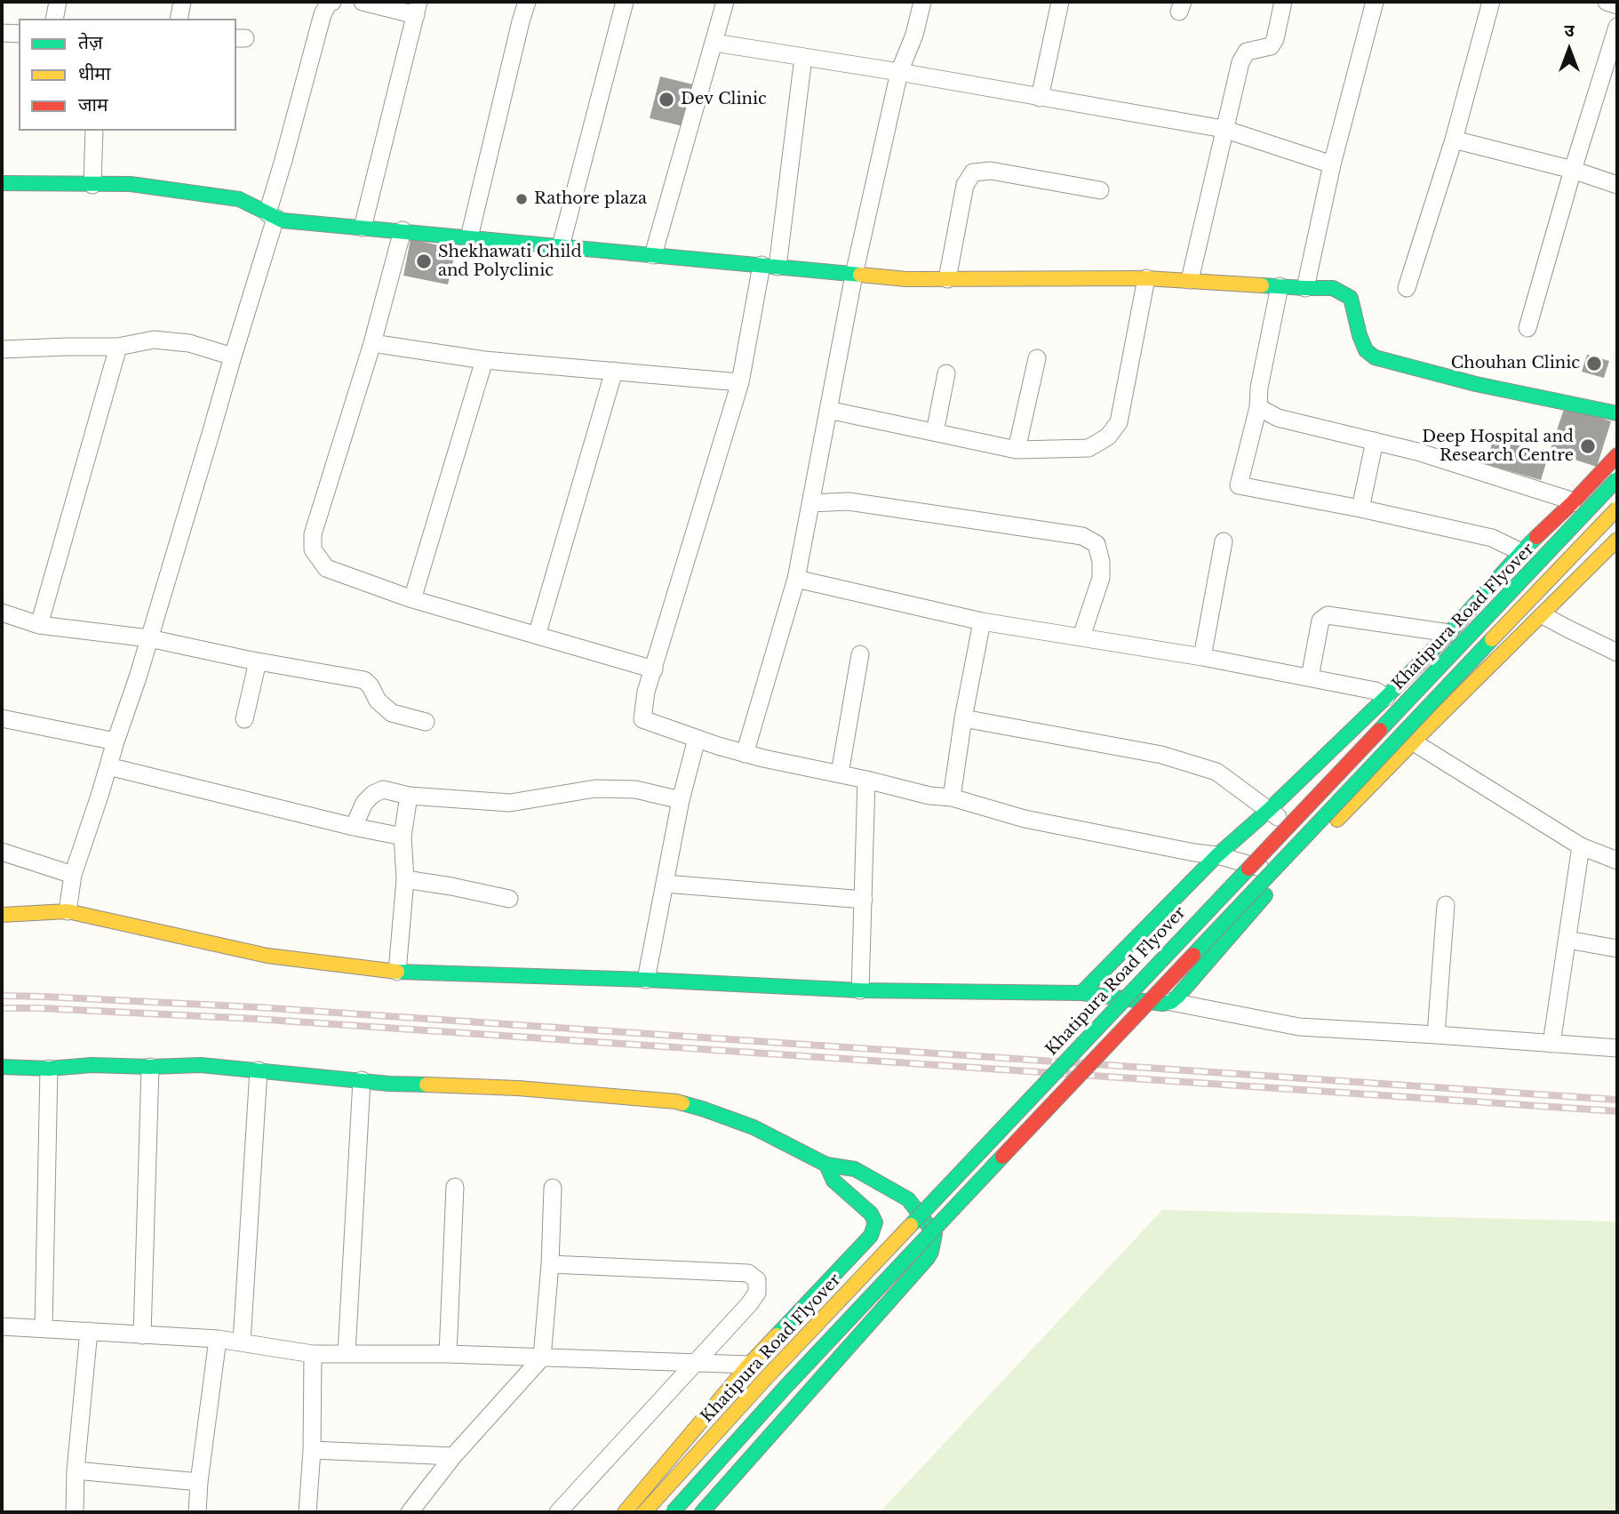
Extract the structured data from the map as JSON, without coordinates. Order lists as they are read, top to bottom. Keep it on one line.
{"streets":{"street":["Khatipura Road Flyover"]},"places":["Dev Clinic","Rathore plaza","Shekhawati Child and Polyclinic","Chouhan Clinic","Deep Hospital and Research Centre"],"legend":["तेज़","धीमा","जाम"],"north":"top"}
